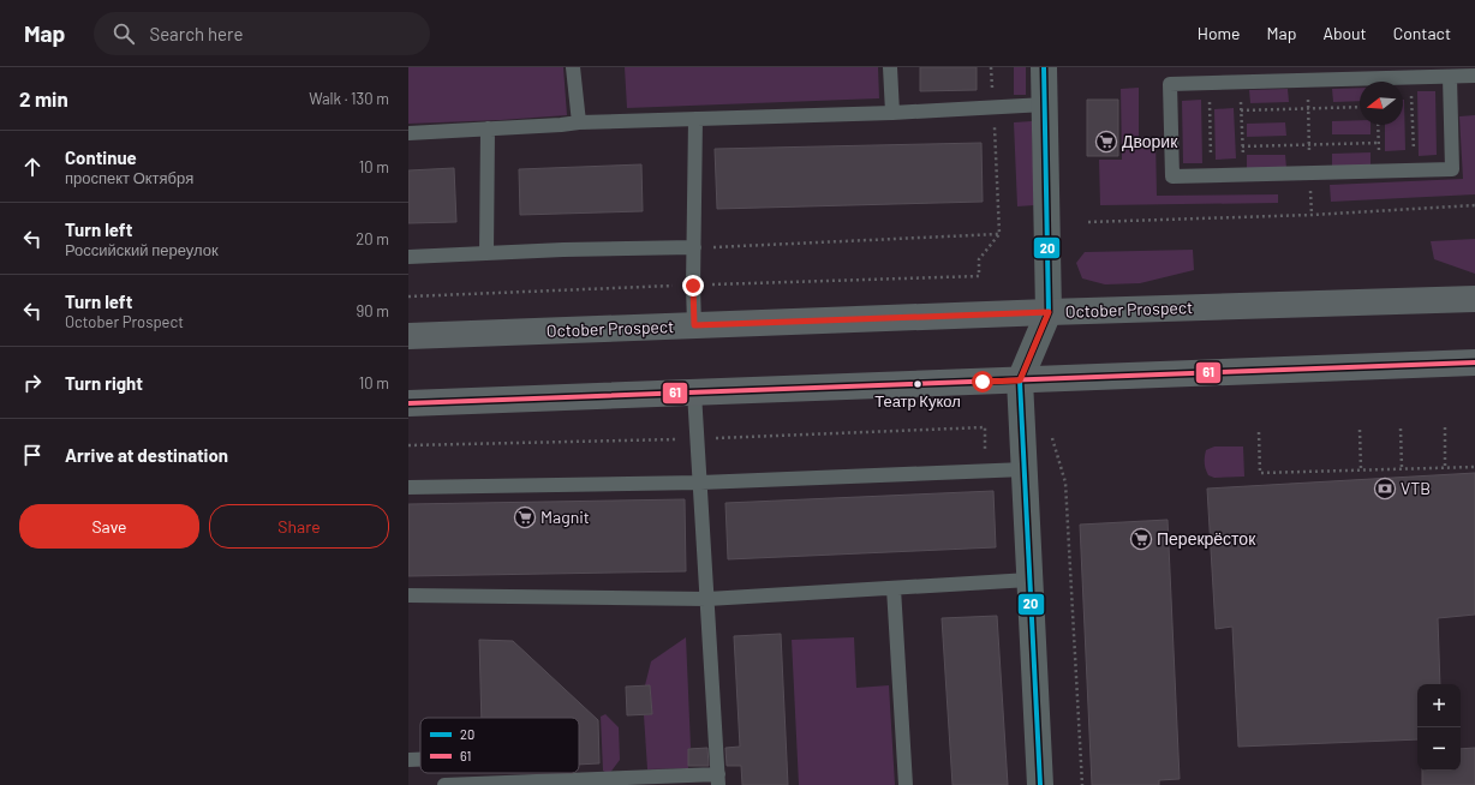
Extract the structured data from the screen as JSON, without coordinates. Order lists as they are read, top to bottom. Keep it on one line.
{"streets":{"main road":["October Prospect"]},"places":{"supermarket":["Дворик","Magnit","Перекрёсток"],"other":["Театр Кукол"],"bank":["VTB"]},"lines":["transit line 20","transit line 61"],"legend":["20","61"],"north":"left","page":{"header":"Map","search":"Search here","nav":["Home","Map","About","Contact"],"heading":["2 min","Walk · 130 m"],"list":[["Continue","проспект Октября","10 m"],["Turn left","Российский переулок","20 m"],["Turn left","October Prospect","90 m"],["Turn right","10 m"],"Arrive at destination"],"buttons":["Save","Share"],"map_buttons":["+","−"]}}
